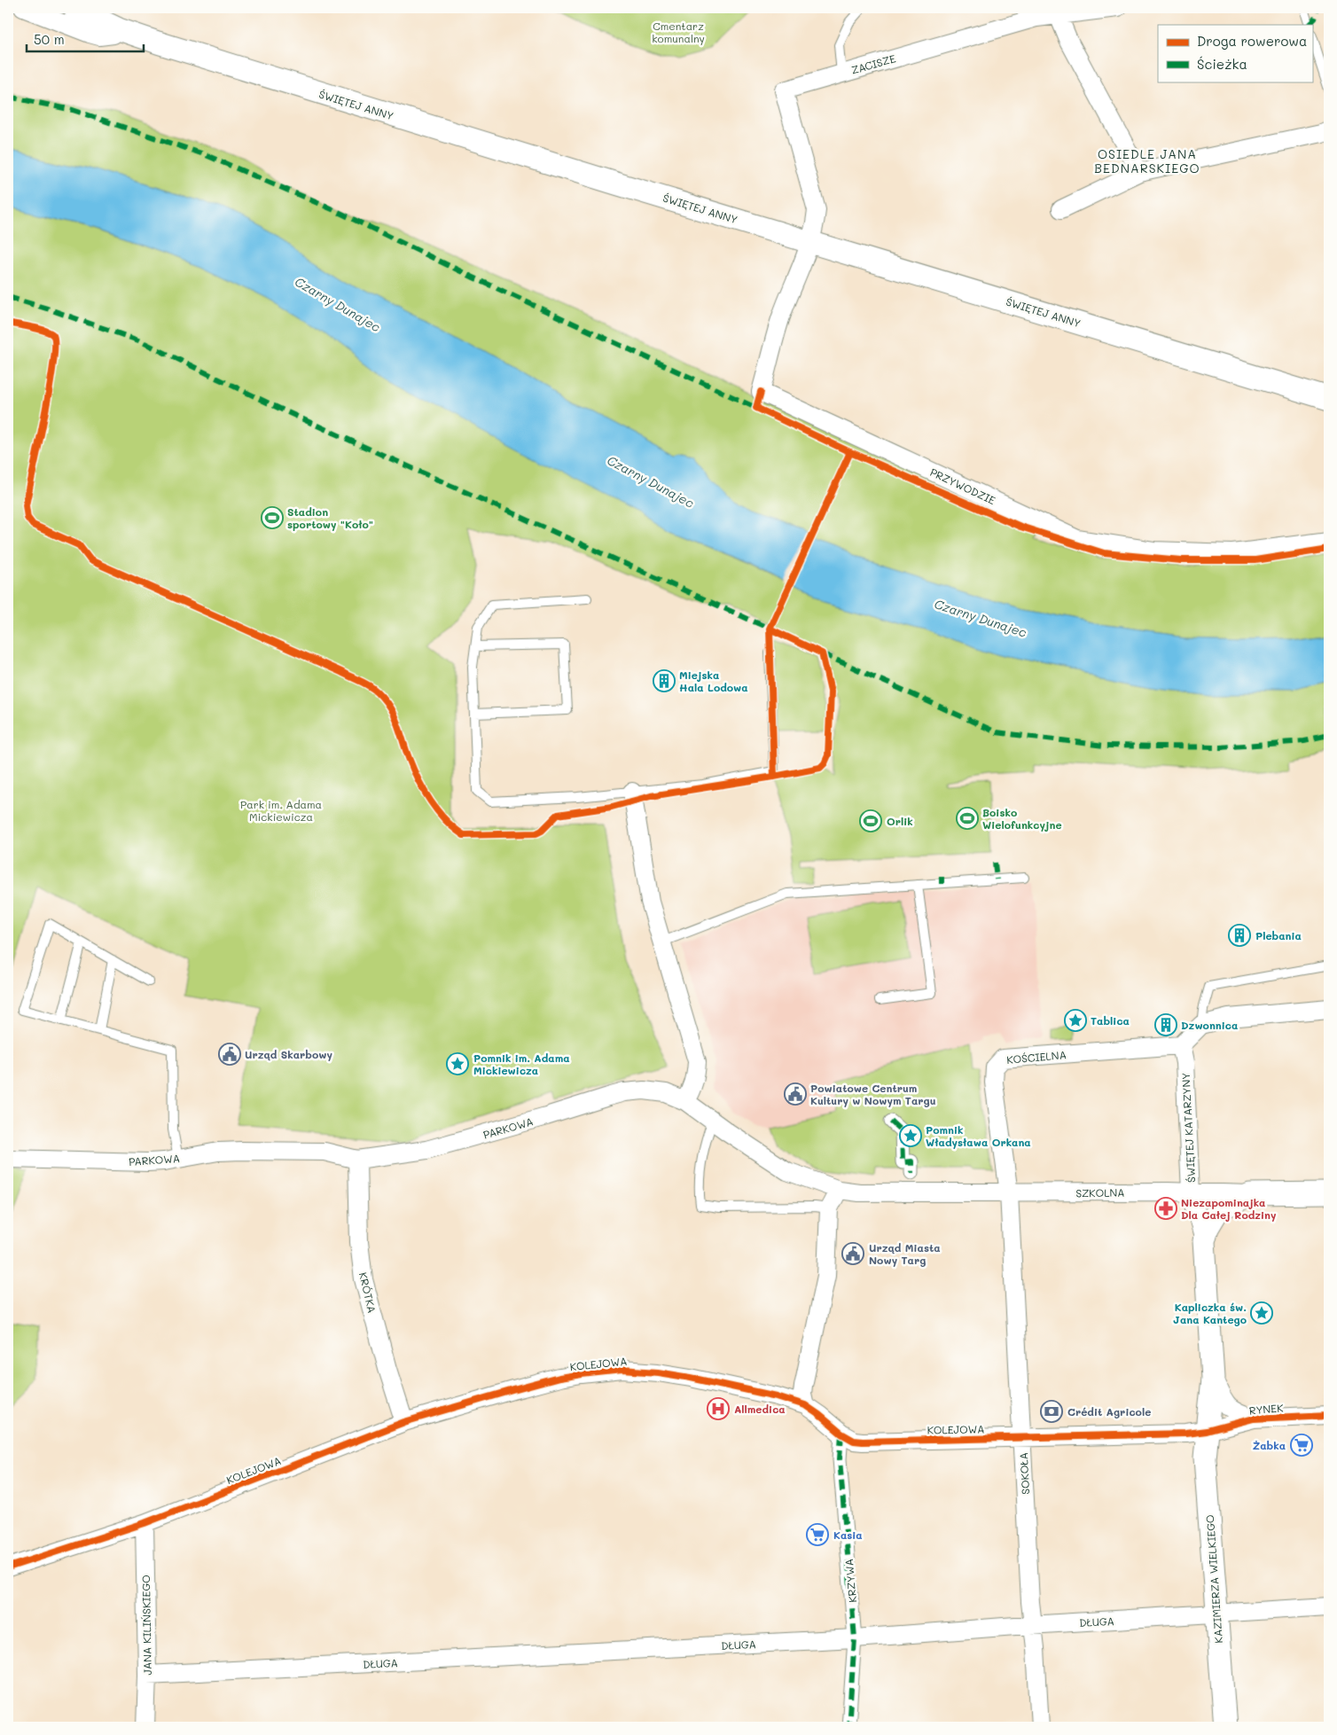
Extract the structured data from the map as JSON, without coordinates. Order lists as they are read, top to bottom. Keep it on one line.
{"streets":{"street":["ZACISZE","ŚWIĘTEJ ANNY","PRZYWODZIE","KOŚCIELNA","PARKOWA","ŚWIĘTEJ KATARZYNY","SZKOLNA","KRÓTKA","KOLEJOWA","RYNEK","SOKOŁA","KAZIMIERZA WIELKIEGO","KRZYWA","DŁUGA","JANA KILIŃSKIEGO"]},"crossings":[["ZACISZE","ŚWIĘTEJ ANNY"],["ZACISZE","PRZYWODZIE"],["ŚWIĘTEJ ANNY","PRZYWODZIE"],["KOŚCIELNA","ŚWIĘTEJ KATARZYNY"],["KOŚCIELNA","SZKOLNA"],["KOŚCIELNA","SOKOŁA"],["PARKOWA","SZKOLNA"],["PARKOWA","KRÓTKA"],["ŚWIĘTEJ KATARZYNY","SZKOLNA"],["ŚWIĘTEJ KATARZYNY","RYNEK"],["SZKOLNA","RYNEK"],["SZKOLNA","SOKOŁA"],["KRÓTKA","KOLEJOWA"],["KOLEJOWA","RYNEK"],["KOLEJOWA","SOKOŁA"],["KOLEJOWA","KAZIMIERZA WIELKIEGO"],["KOLEJOWA","KRZYWA"],["KOLEJOWA","JANA KILIŃSKIEGO"],["RYNEK","KAZIMIERZA WIELKIEGO"],["SOKOŁA","DŁUGA"],["KAZIMIERZA WIELKIEGO","DŁUGA"],["KRZYWA","DŁUGA"],["DŁUGA","JANA KILIŃSKIEGO"]],"districts":["OSIEDLE JANA BEDNARSKIEGO"],"water":["Czarny Dunajec"],"parks":["Cmentarz komunalny","Park im. Adama Mickiewicza"],"places":{"sports":["Stadion sportowy \"Koło\"","Boisko Wielofunkcyjne","Orlik"],"building":["Miejska Hala Lodowa","Plebania","Dzwonnica"],"place":["Tablica","Pomnik im. Adama Mickiewicza","Pomnik Władysława Orkana","Kapliczka św. Jana Kantego"],"public building":["Urząd Skarbowy","Powiatowe Centrum Kultury w Nowym Targu","Urząd Miasta Nowy Targ"],"pharmacy":["Niezapominajka Dla Całej Rodziny"],"hospital":["Allmedica"],"bank":["Crédit Agricole"],"supermarket":["Żabka","Kasia"]},"legend":["Droga rowerowa","Ścieżka"],"scale_bar":"50 m"}
